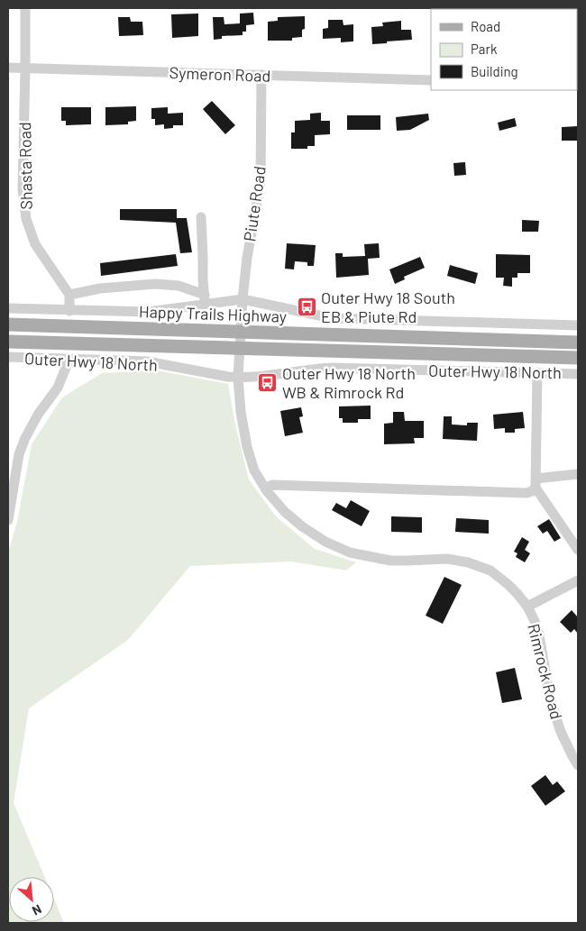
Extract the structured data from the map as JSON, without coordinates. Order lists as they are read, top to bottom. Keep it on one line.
{"streets":{"main road":["Happy Trails Highway"],"street":["Symeron Road","Shasta Road","Piute Road","Outer Hwy 18 North","Rimrock Road"]},"crossings":[["Symeron Road","Shasta Road"],["Symeron Road","Piute Road"],["Piute Road","Happy Trails Highway"],["Piute Road","Rimrock Road"],["Happy Trails Highway","Rimrock Road"],["Outer Hwy 18 North","Rimrock Road"]],"places":{"bus stop":["Outer Hwy 18 South EB & Piute Rd","Outer Hwy 18 North WB & Rimrock Rd"]},"legend":["Road","Park","Building"],"north":"bottom right"}
